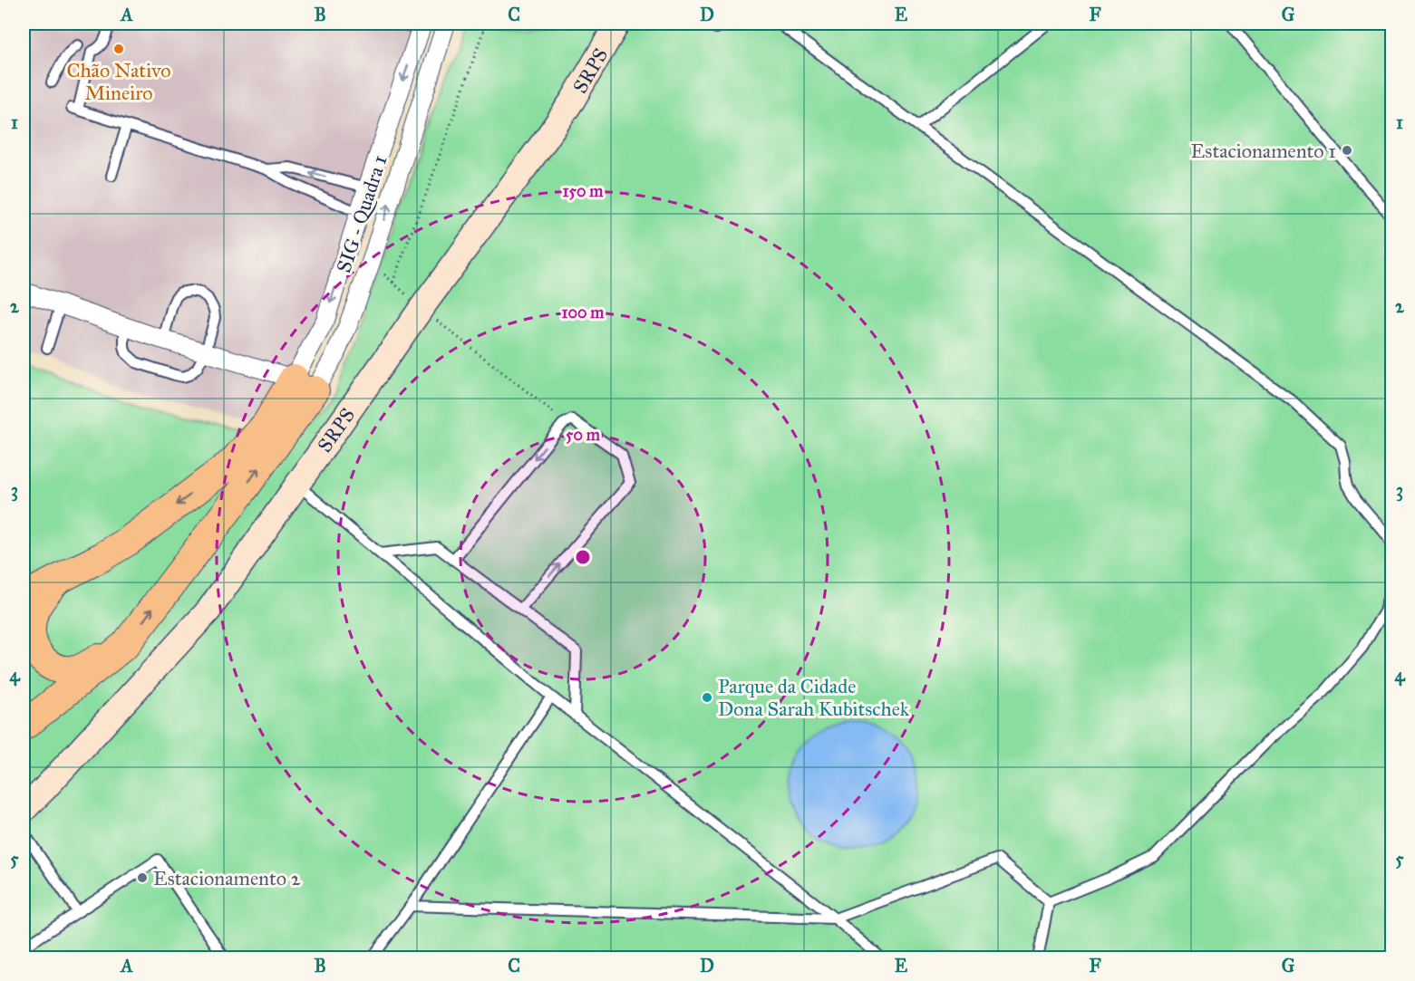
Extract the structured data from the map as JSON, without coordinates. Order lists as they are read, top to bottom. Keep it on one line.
{"streets":{"main road":["SRPS"],"street":["SIG - Quadra 1"]},"places":["Chão Nativo Mineiro","Estacionamento 1","Parque da Cidade Dona Sarah Kubitschek","Estacionamento 2"],"grid":{"columns":["A","B","C","D","E","F","G"],"rows":["1","2","3","4","5"]},"rings":["150 m","100 m","50 m"]}
